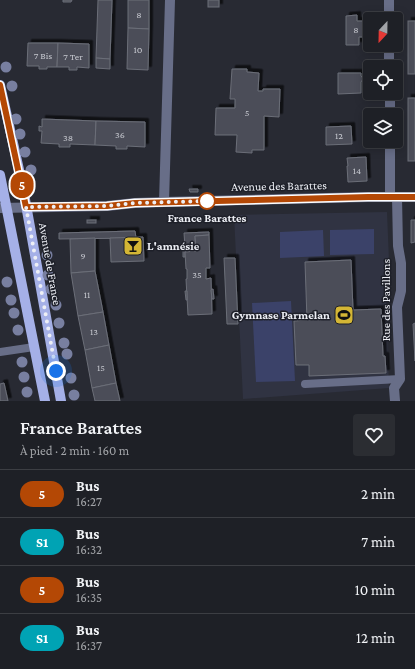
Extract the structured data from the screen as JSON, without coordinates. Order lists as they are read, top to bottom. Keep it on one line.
{"streets":{"main road":["Avenue de France"],"street":["Avenue des Barattes","Rue des Pavillons"]},"crossings":[["Avenue des Barattes","Avenue de France"],["Avenue des Barattes","Rue des Pavillons"]],"places":{"other":["France Barattes"],"bar":["L'amnésie"],"sports":["Gymnase Parmelan"]},"lines":["bus line 5"],"house_numbers":["8","8","10","7 Bis","7 Ter","5","36","12","38","14","9","35","11","13","15"],"north":"bottom","page":{"on_map":"5","heading":["France Barattes","À pied · 2 min · 160 m"],"list":[{"mark":"5","name":"Bus","note":"16:27","value":"2 min"},{"mark":"S1","name":"Bus","note":"16:32","value":"7 min"},{"mark":"5","name":"Bus","note":"16:35","value":"10 min"},{"mark":"S1","name":"Bus","note":"16:37","value":"12 min"}]}}
